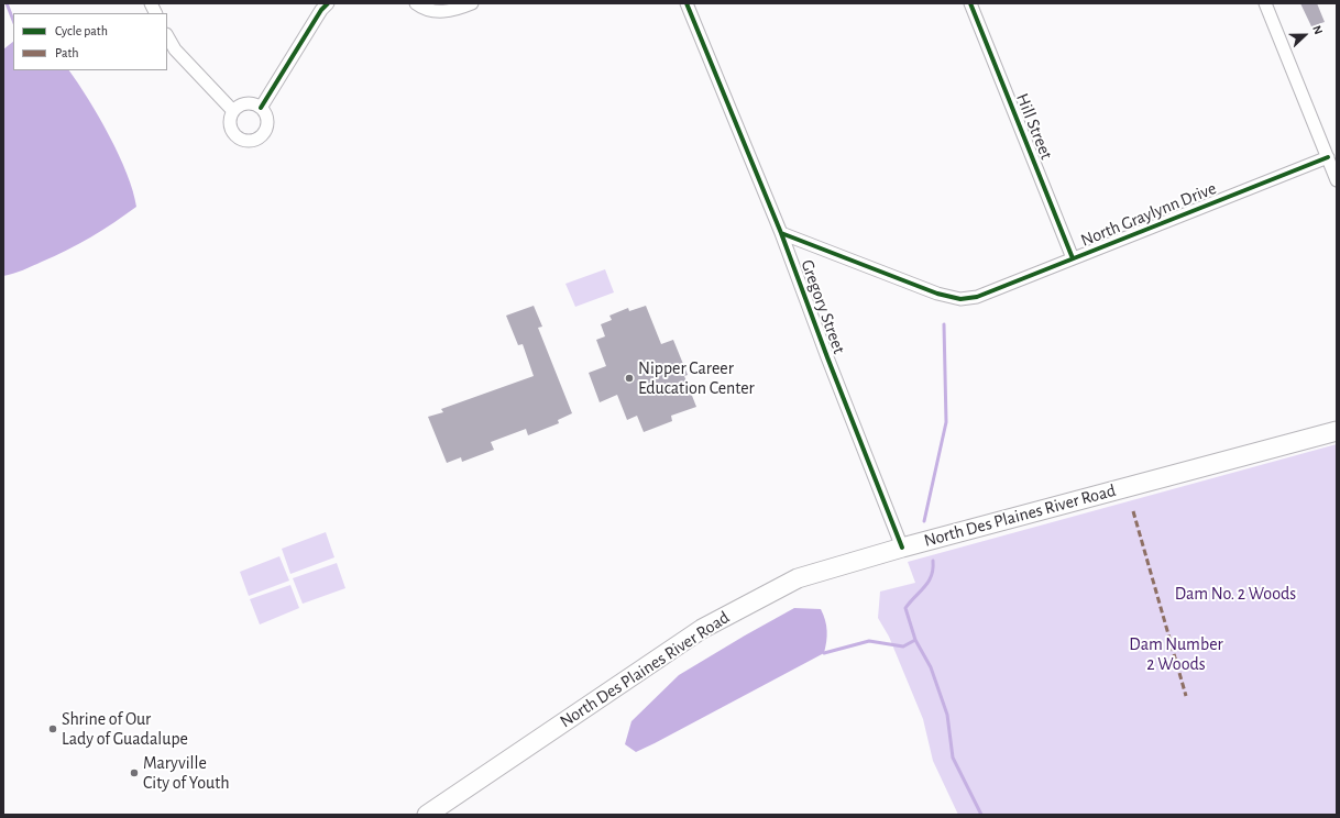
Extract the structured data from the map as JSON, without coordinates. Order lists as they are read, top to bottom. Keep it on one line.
{"streets":{"main road":["North Des Plaines River Road"],"street":["Hill Street","North Graylynn Drive","Gregory Street"]},"crossings":[["Hill Street","North Graylynn Drive"],["North Graylynn Drive","Gregory Street"],["Gregory Street","North Des Plaines River Road"]],"parks":["Dam No. 2 Woods","Dam Number 2 Woods"],"places":["Nipper Career Education Center","Shrine of Our Lady of Guadalupe","Maryville City of Youth"],"legend":["Cycle path","Path"],"north":"right"}
